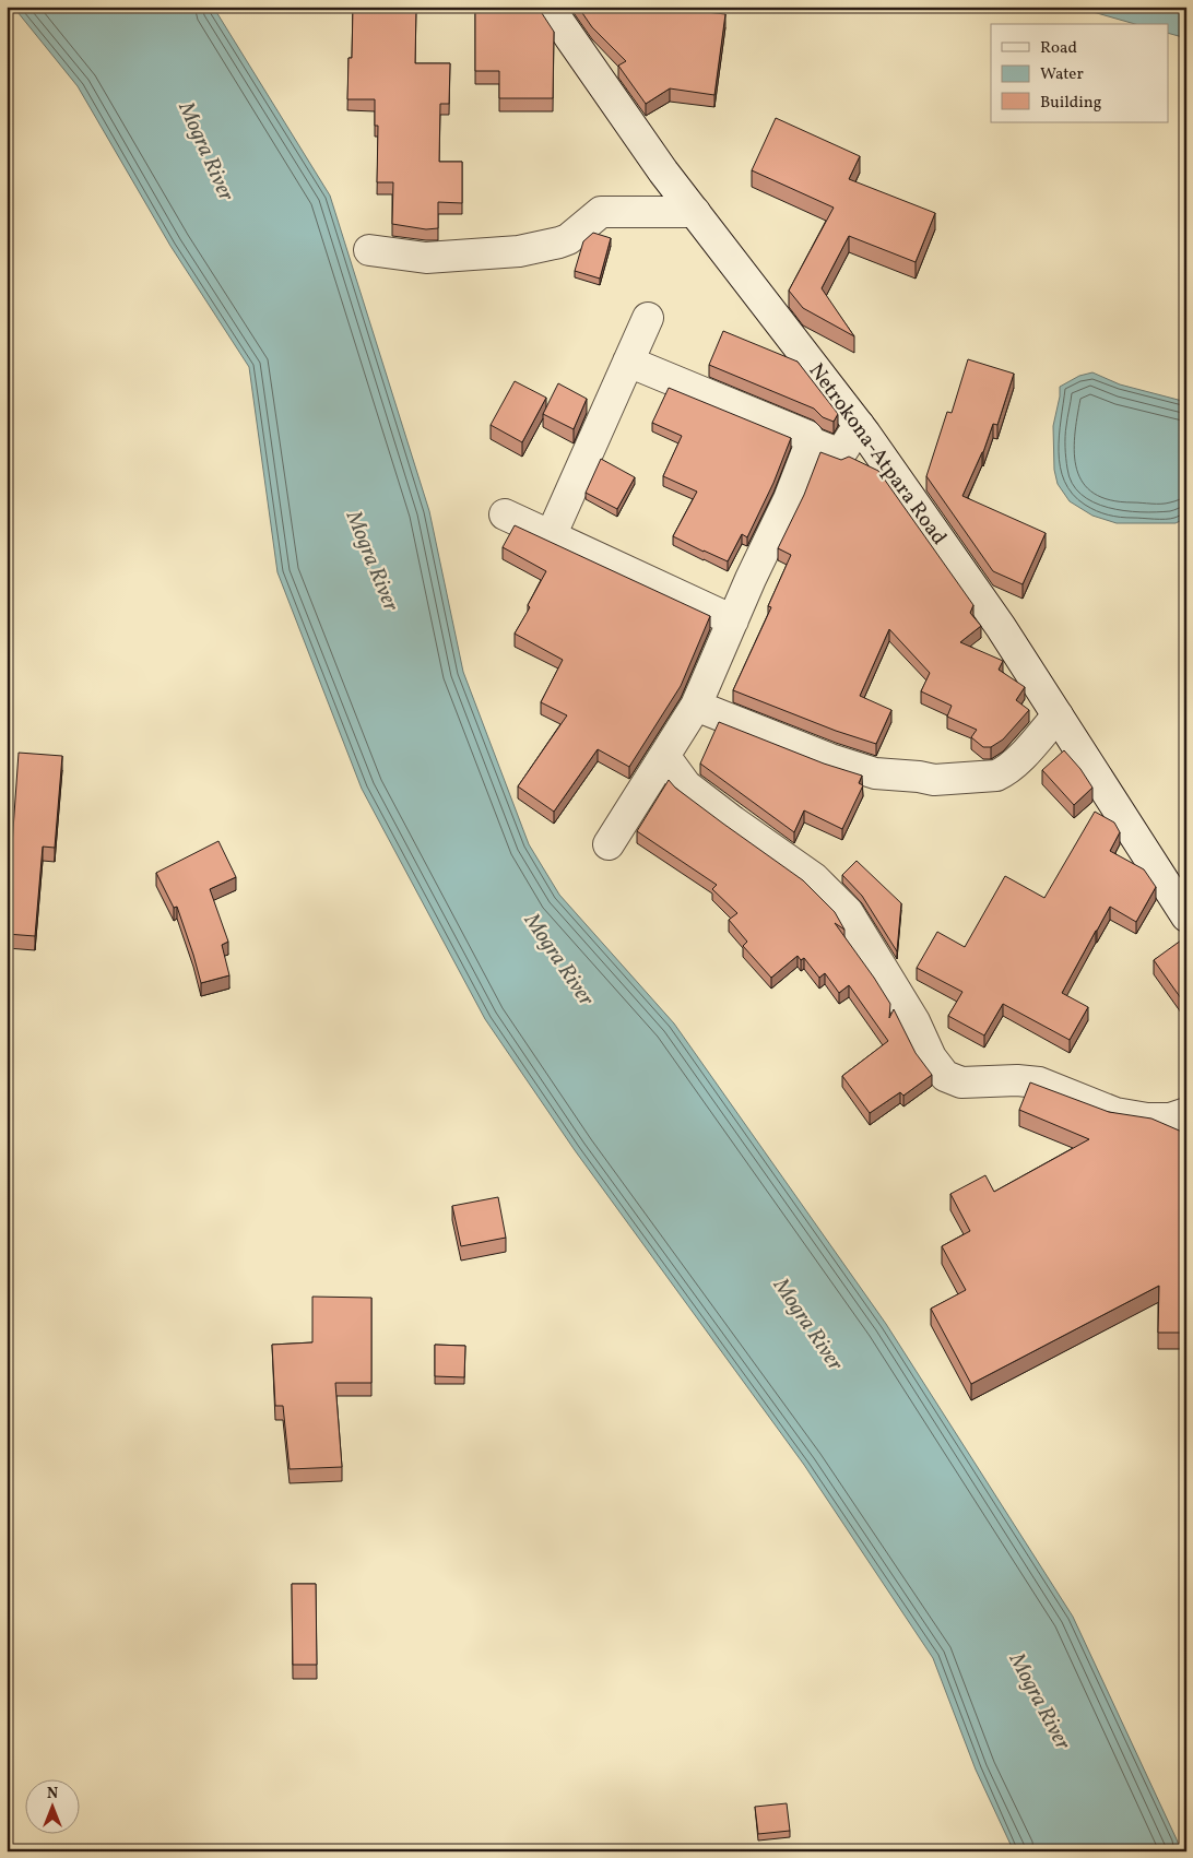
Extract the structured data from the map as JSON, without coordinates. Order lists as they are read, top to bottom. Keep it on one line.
{"streets":{"street":["Netrokona-Atpara Road"]},"water":["Mogra River"],"legend":["Road","Water","Building"],"north":"top"}
